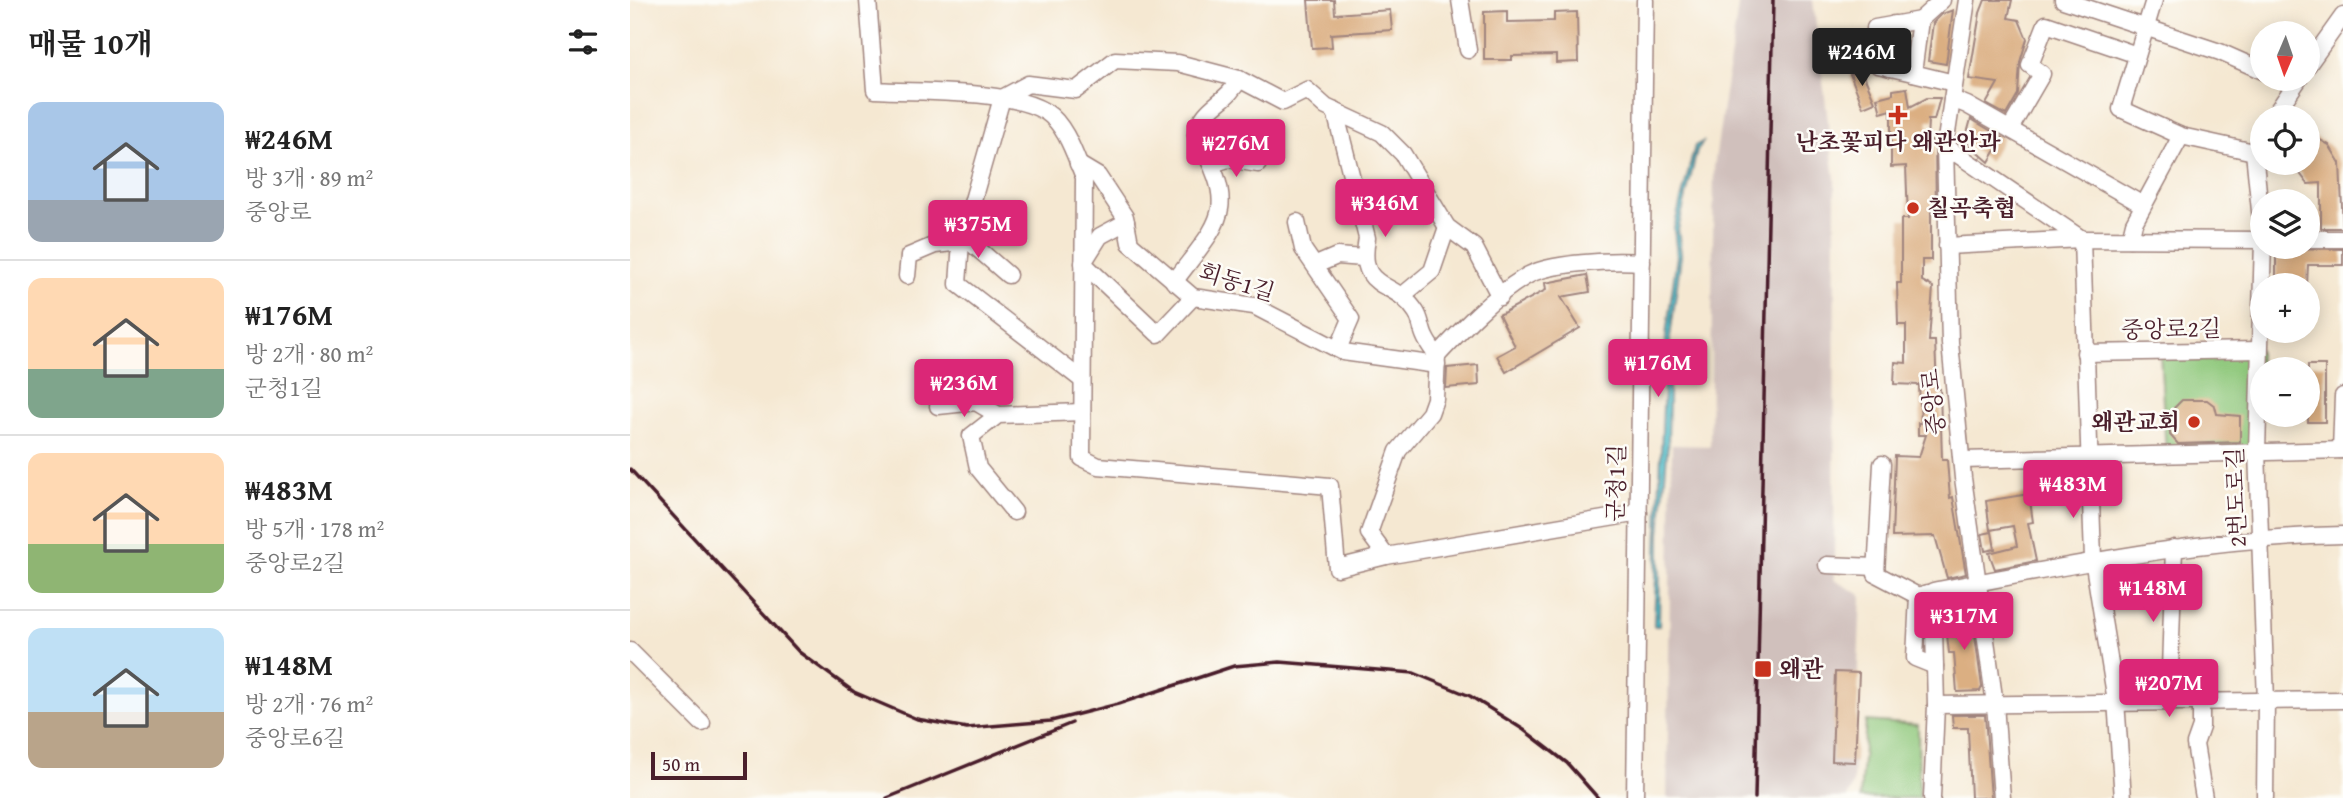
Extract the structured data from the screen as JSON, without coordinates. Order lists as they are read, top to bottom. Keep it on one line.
{"streets":{"street":["회동1길","중앙로2길","중앙로","군청1길","2번도로길"]},"crossings":[["중앙로2길","2번도로길"]],"places":{"health":["난초꽃피다 왜관안과"],"other":["칠곡축협","왜관교회"],"transit":["왜관"]},"scale_bar":"50 m","north":"bottom","page":{"heading":"매물 10개","map_buttons":["+","−"],"price":["₩246M","₩276M","₩346M","₩375M","₩176M","₩236M","₩483M","₩148M","₩317M","₩207M"],"list":[{"name":"₩246M","note":"방 3개 · 89 m² · 중앙로"},{"name":"₩176M","note":"방 2개 · 80 m² · 군청1길"},{"name":"₩483M","note":"방 5개 · 178 m² · 중앙로2길"},{"name":"₩148M","note":"방 2개 · 76 m² · 중앙로6길"}],"scale":"50 m"}}
